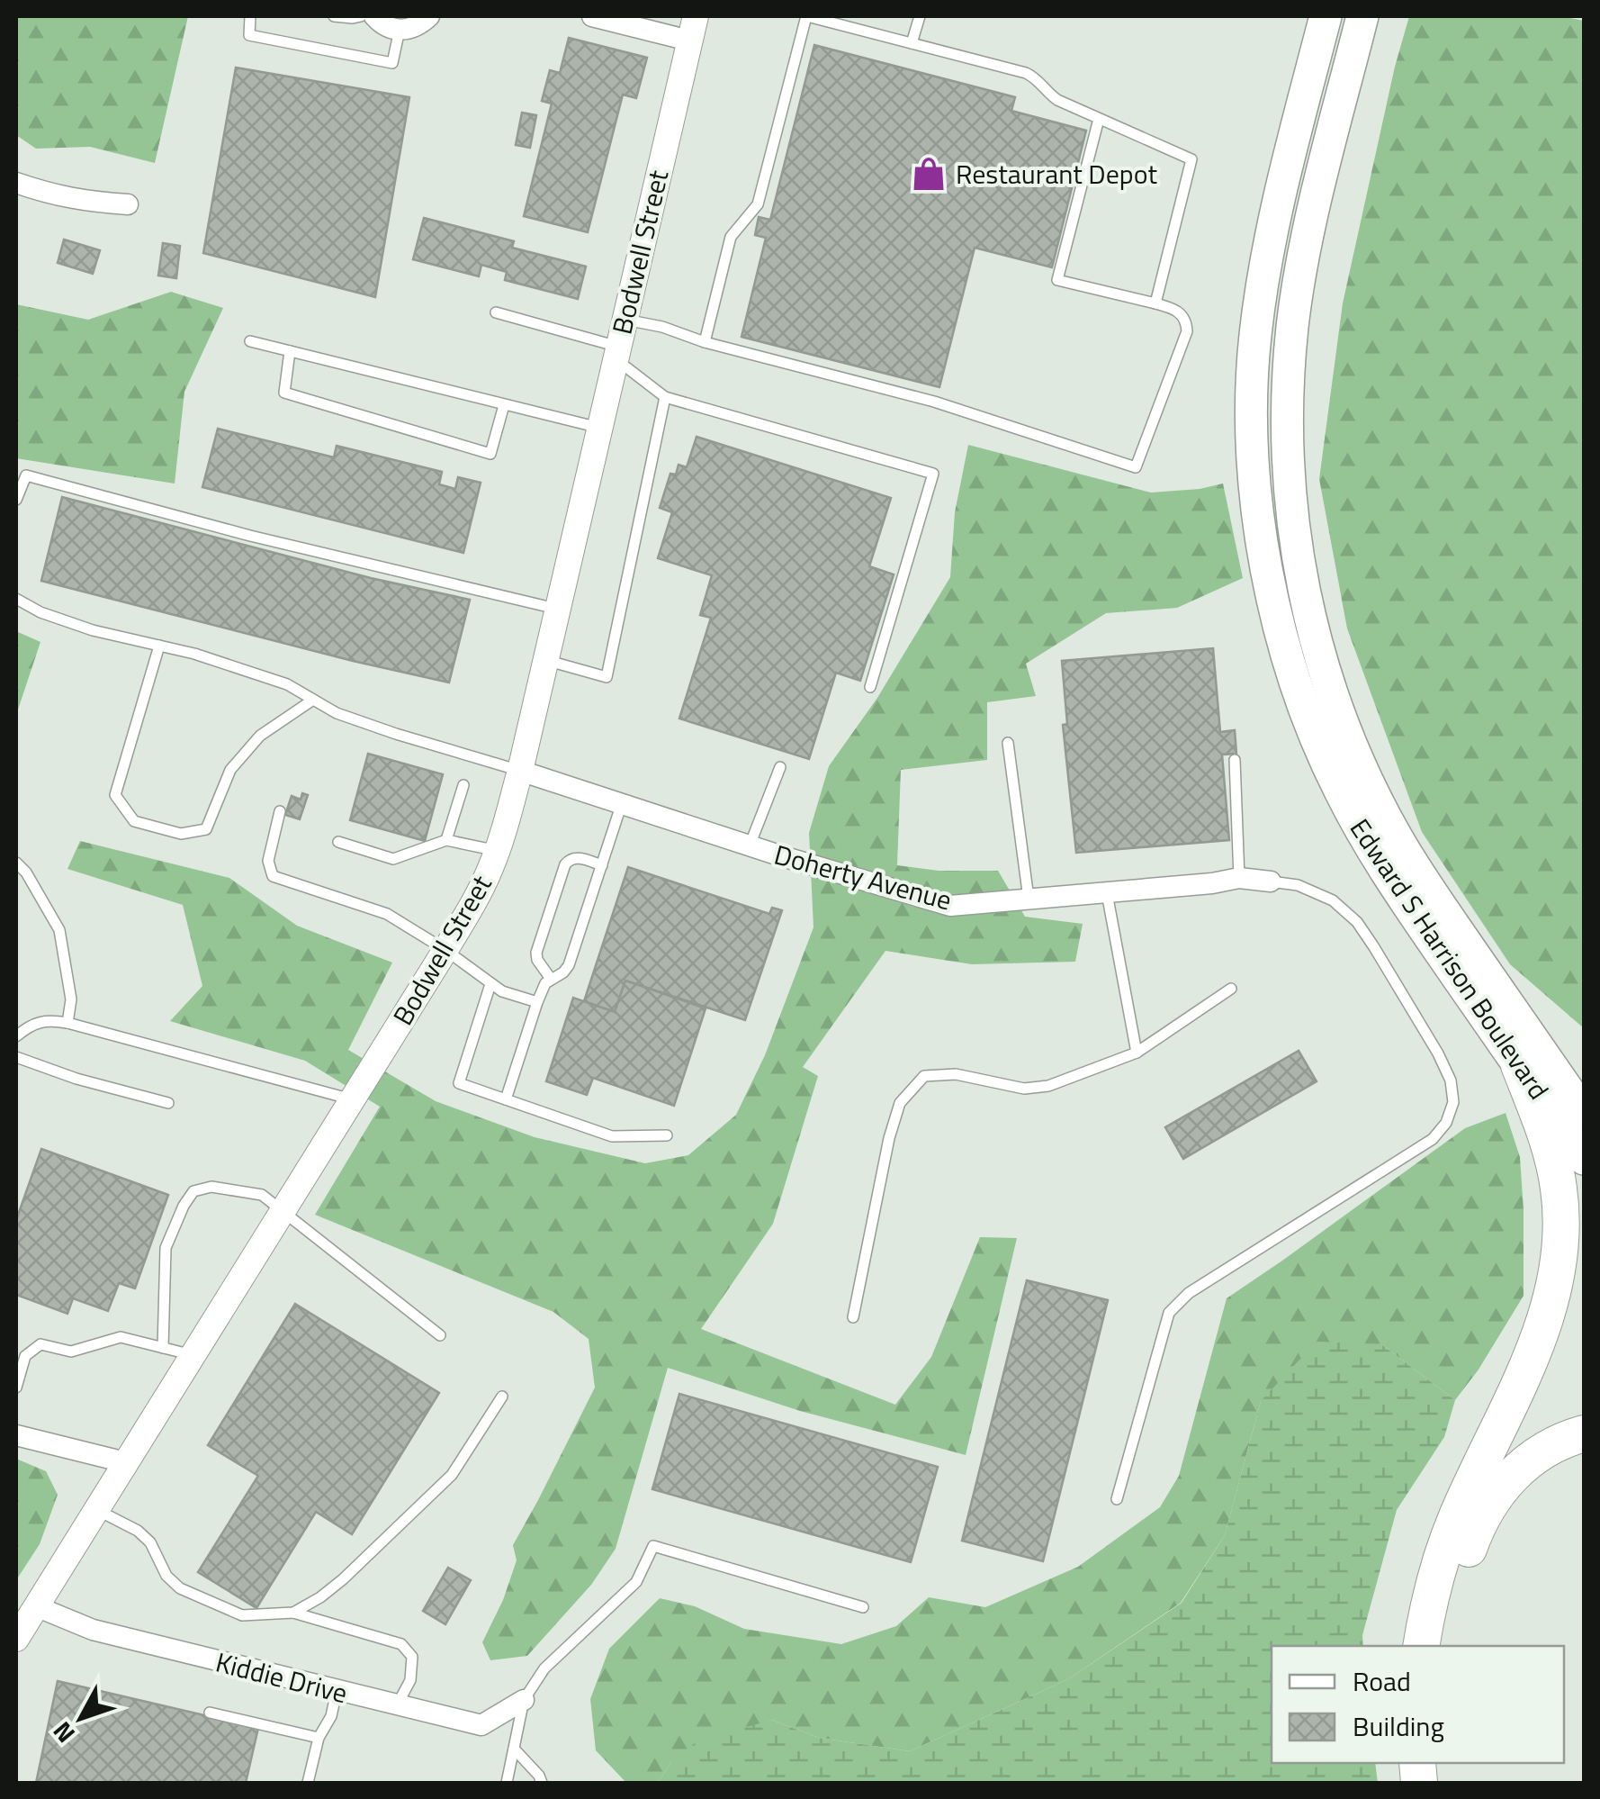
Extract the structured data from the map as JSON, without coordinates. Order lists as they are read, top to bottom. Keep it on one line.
{"streets":{"main road":["Edward S Harrison Boulevard"],"street":["Bodwell Street","Doherty Avenue","Kiddie Drive"]},"crossings":[["Bodwell Street","Doherty Avenue"],["Bodwell Street","Kiddie Drive"]],"places":{"shop":["Restaurant Depot"]},"legend":["Road","Building"],"north":"bottom left"}
